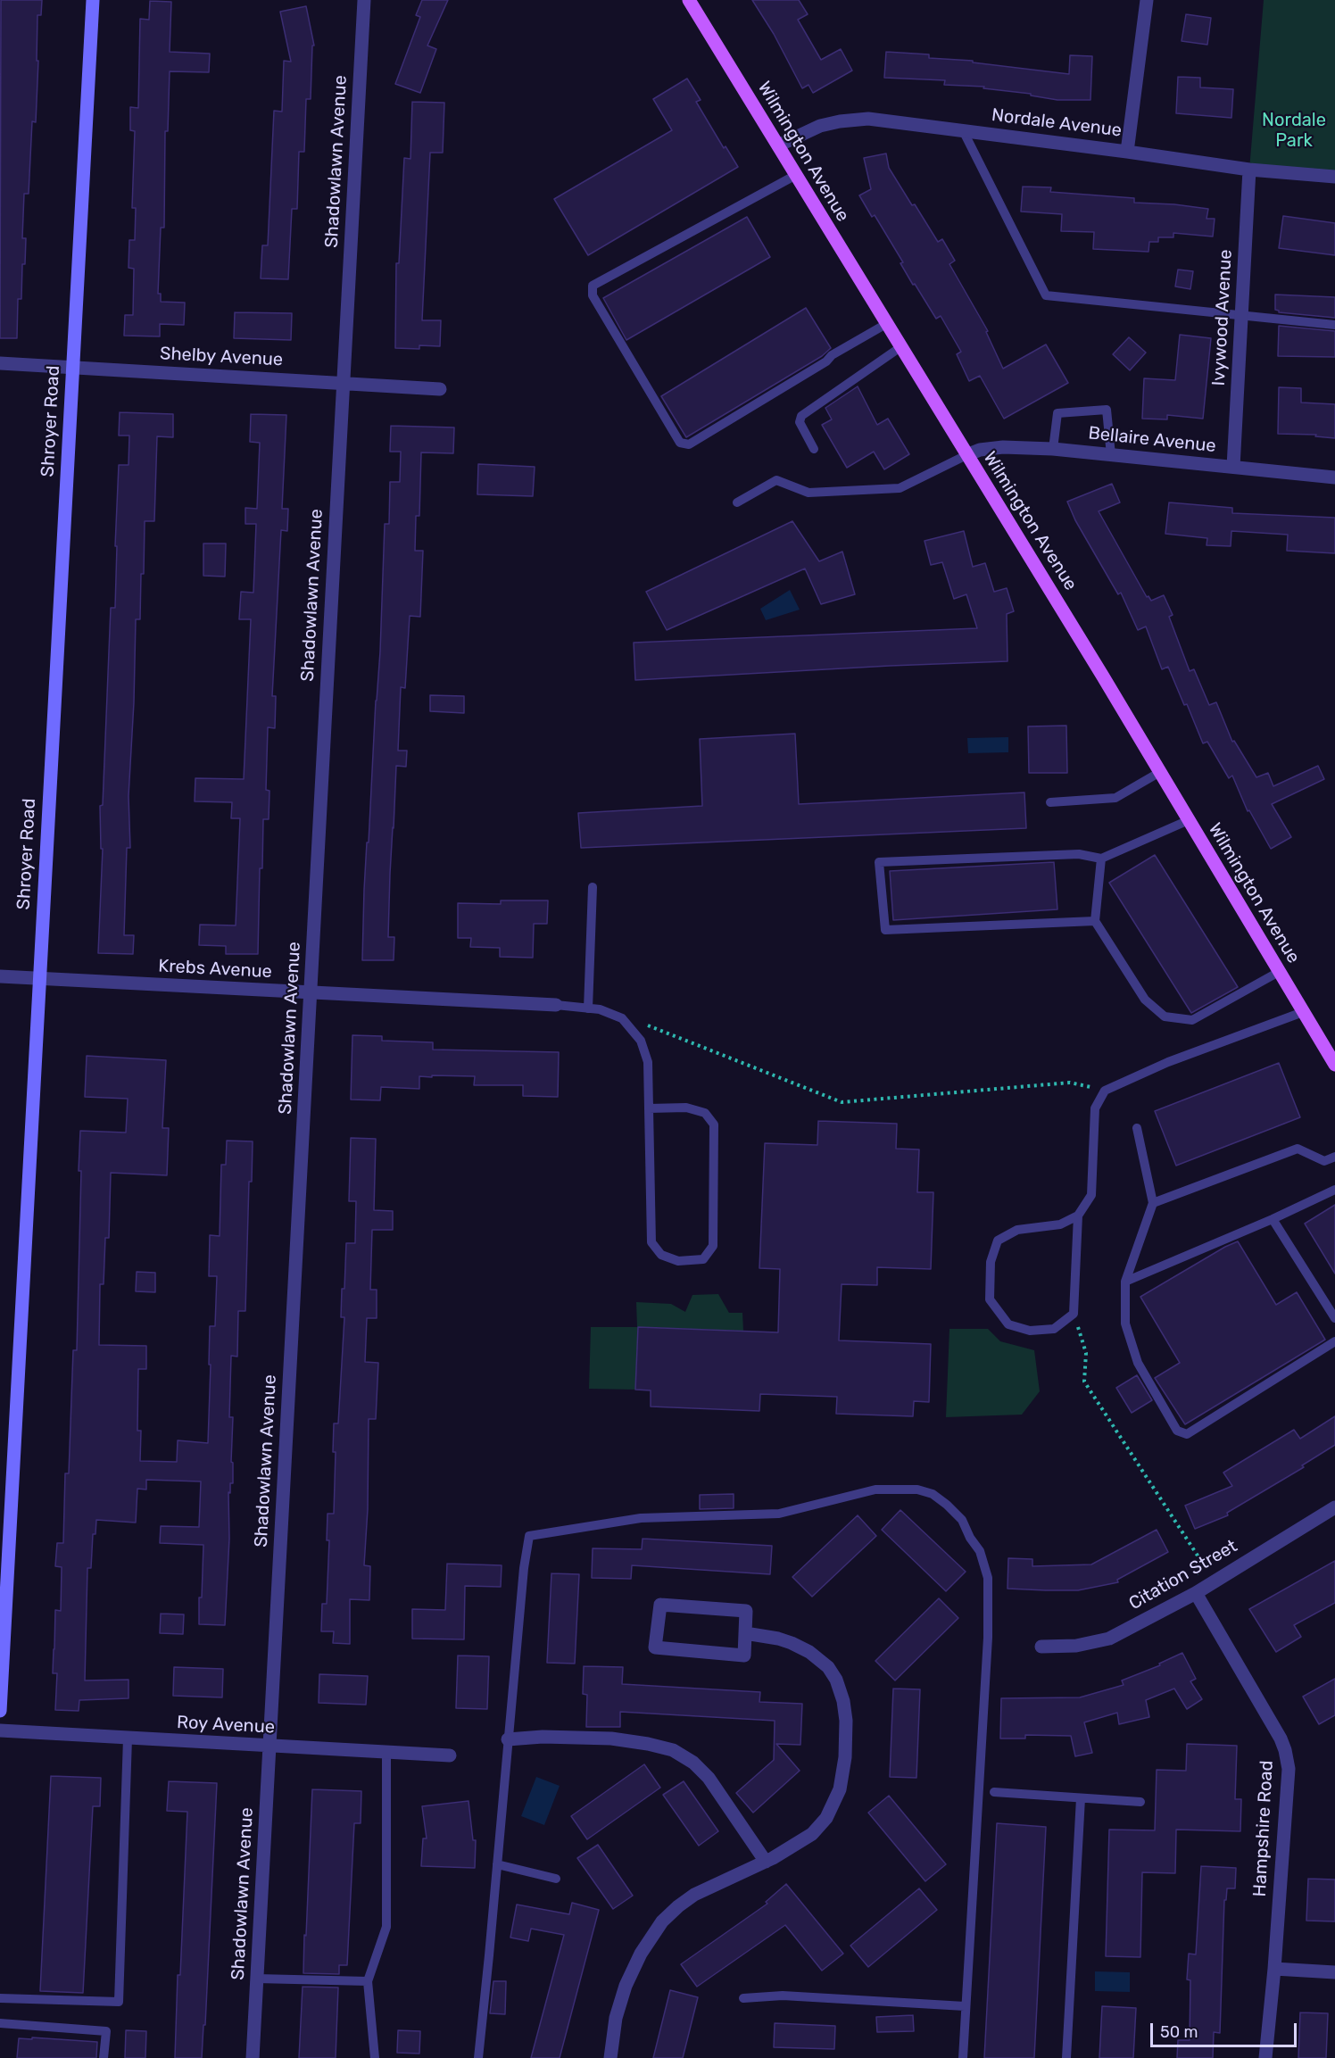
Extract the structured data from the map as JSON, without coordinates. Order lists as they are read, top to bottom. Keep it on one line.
{"streets":{"main road":["Wilmington Avenue","Shroyer Road"],"street":["Nordale Avenue","Shadowlawn Avenue","Ivywood Avenue","Shelby Avenue","Bellaire Avenue","Krebs Avenue","Citation Street","Roy Avenue","Hampshire Road"]},"crossings":[["Nordale Avenue","Wilmington Avenue"],["Nordale Avenue","Ivywood Avenue"],["Wilmington Avenue","Bellaire Avenue"],["Shadowlawn Avenue","Shelby Avenue"],["Shadowlawn Avenue","Krebs Avenue"],["Shadowlawn Avenue","Roy Avenue"],["Ivywood Avenue","Bellaire Avenue"],["Shelby Avenue","Shroyer Road"],["Shroyer Road","Krebs Avenue"],["Citation Street","Hampshire Road"]],"parks":["Nordale Park"],"scale_bar":"50 m"}
